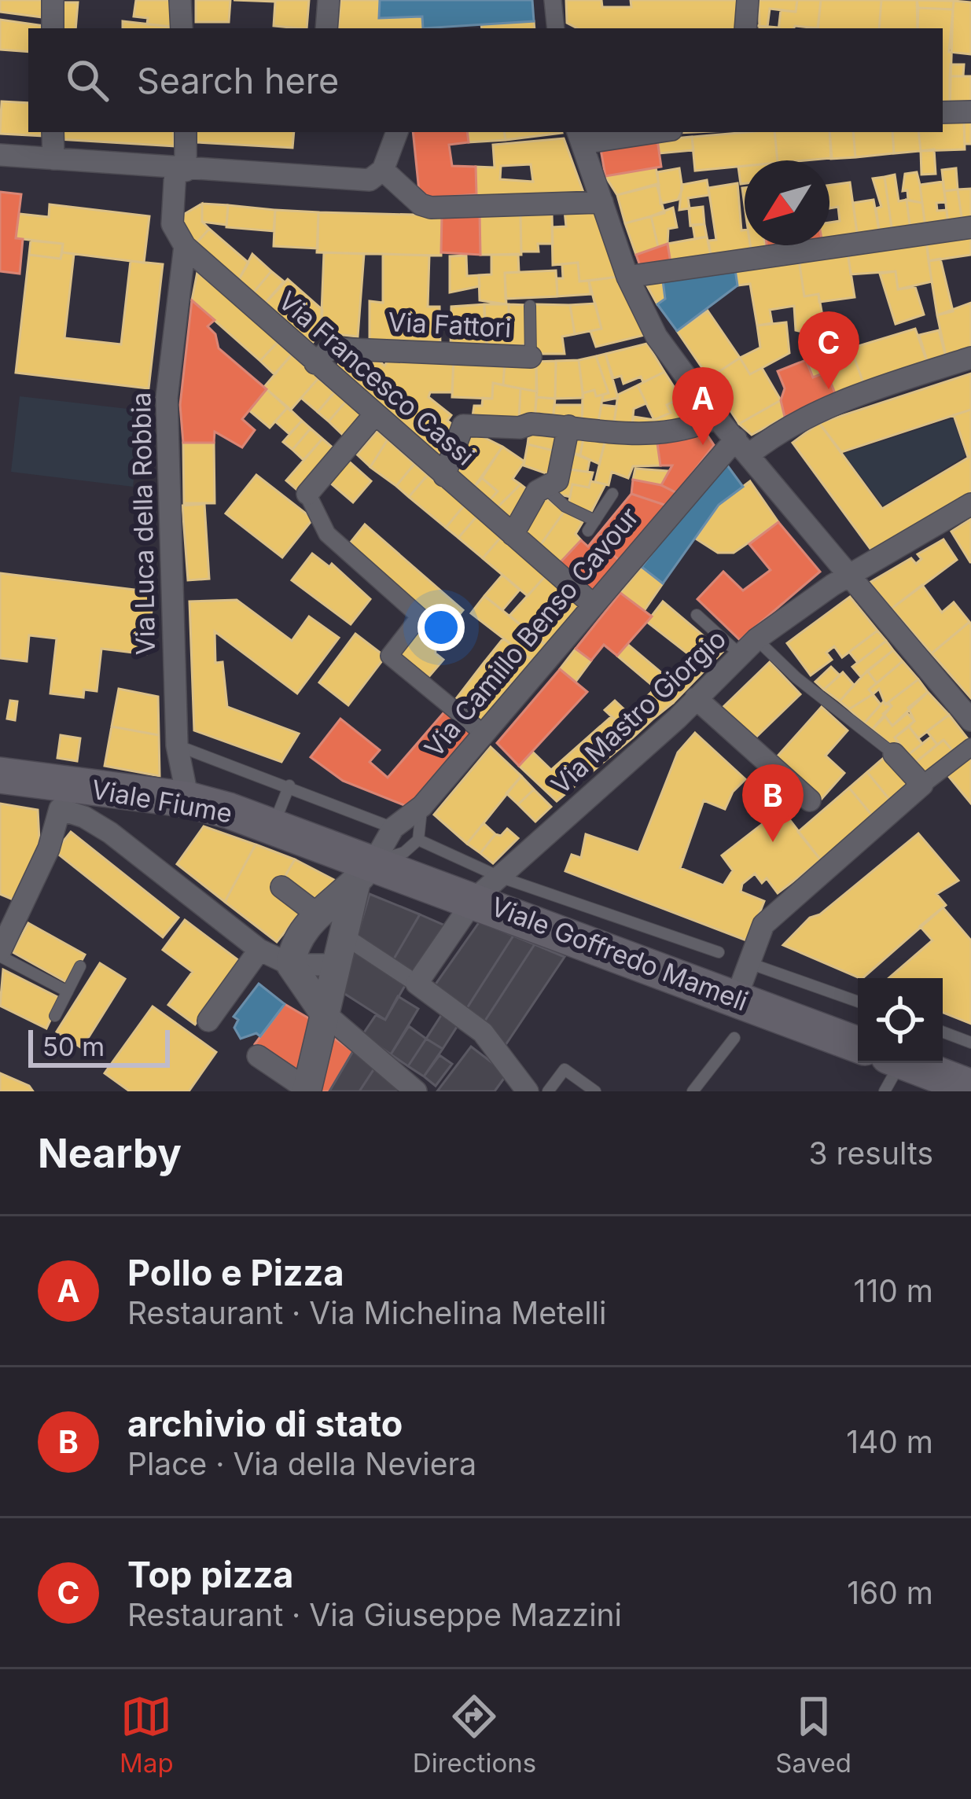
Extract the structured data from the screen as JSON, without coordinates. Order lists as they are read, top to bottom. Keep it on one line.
{"streets":{"main road":["Viale Fiume","Viale Goffredo Mameli"],"street":["Via Fattori","Via Francesco Cassi","Via Luca della Robbia","Via Camillo Benso Cavour","Via Mastro Giorgio"]},"crossings":[["Via Fattori","Via Francesco Cassi"],["Via Francesco Cassi","Via Luca della Robbia"],["Via Francesco Cassi","Via Camillo Benso Cavour"],["Via Luca della Robbia","Viale Fiume"],["Via Camillo Benso Cavour","Viale Fiume"],["Via Camillo Benso Cavour","Viale Goffredo Mameli"],["Via Mastro Giorgio","Viale Goffredo Mameli"],["Viale Fiume","Viale Goffredo Mameli"]],"scale_bar":"50 m","north":"bottom left","page":{"search":"Search here","pins":["C","A","B"],"scale":"50 m","heading":["Nearby","3 results"],"list":[{"mark":"A","name":"Pollo e Pizza","note":"Restaurant · Via Michelina Metelli","value":"110 m"},{"mark":"B","name":"archivio di stato","note":"Place · Via della Neviera","value":"140 m"},{"mark":"C","name":"Top pizza","note":"Restaurant · Via Giuseppe Mazzini","value":"160 m"}],"nav":["Map","Directions","Saved"]}}
